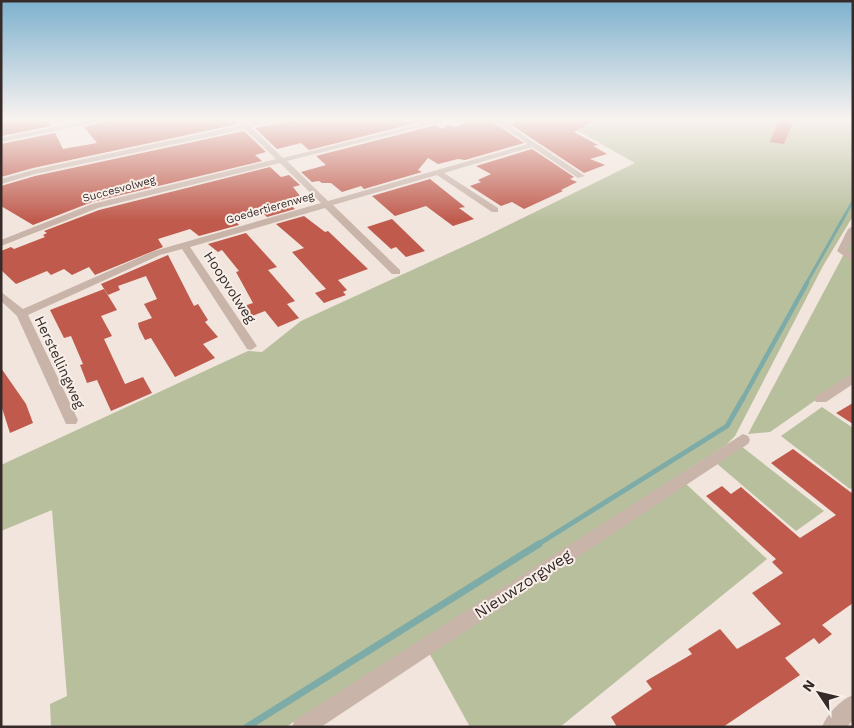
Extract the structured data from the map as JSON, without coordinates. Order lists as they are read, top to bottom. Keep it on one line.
{"streets":{"street":["Succesvolweg","Goedertierenweg","Hoopvolweg","Herstellingweg","Nieuwzorgweg"]},"crossings":[["Goedertierenweg","Hoopvolweg"],["Goedertierenweg","Herstellingweg"]],"north":"top left"}
